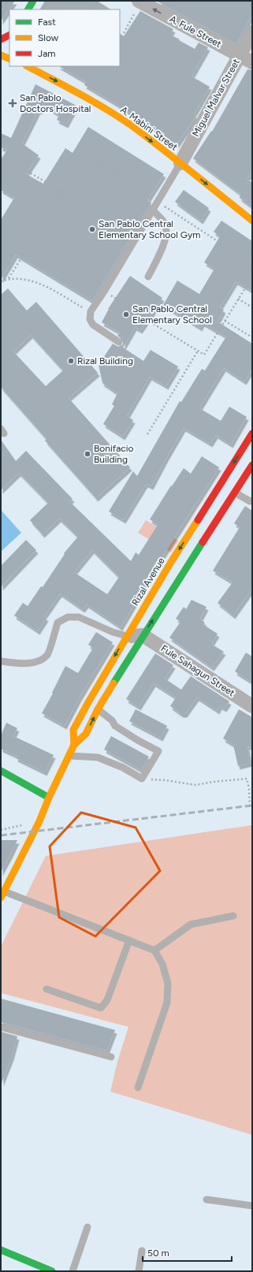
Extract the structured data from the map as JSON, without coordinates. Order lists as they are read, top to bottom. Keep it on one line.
{"streets":{"main road":["A. Mabini Street","Rizal Avenue"],"street":["A. Fule Street","Miguel Malvar Street","Fule Sahagun Street"]},"crossings":[["A. Fule Street","Miguel Malvar Street"],["Miguel Malvar Street","A. Mabini Street"],["Rizal Avenue","Fule Sahagun Street"]],"one_way":["A. Fule Street","A. Mabini Street"],"places":{"health":["San Pablo Doctors Hospital"],"other":["San Pablo Central Elementary School Gym","San Pablo Central Elementary School","Rizal Building","Bonifacio Building"]},"legend":["Fast","Slow","Jam"],"scale_bar":"50 m"}
